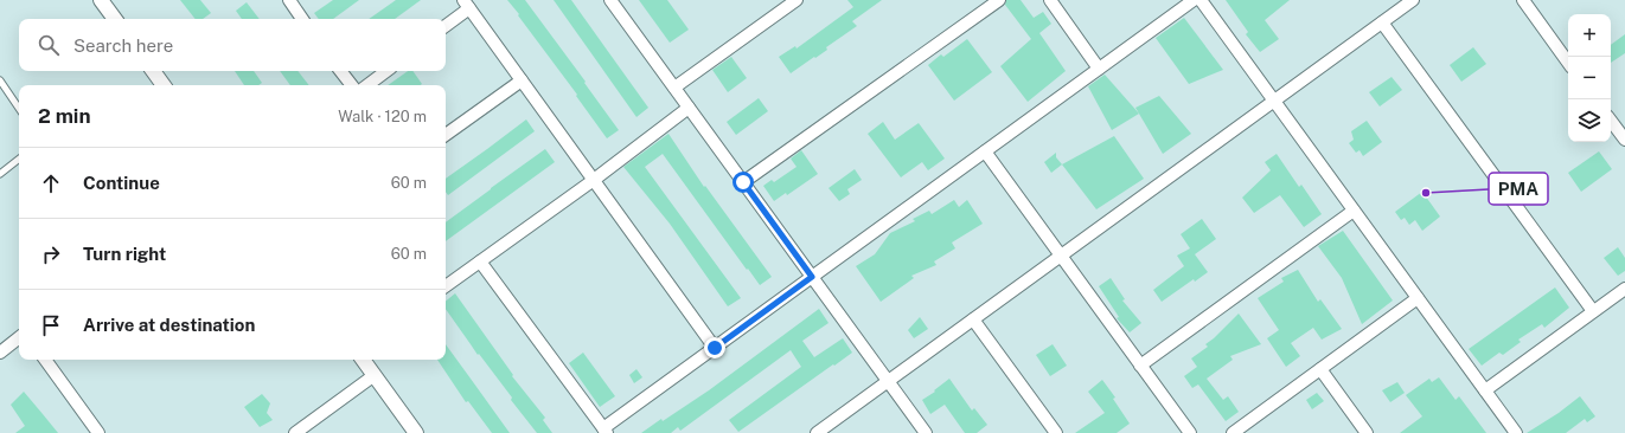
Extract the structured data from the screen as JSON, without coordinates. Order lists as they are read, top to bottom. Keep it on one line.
{"places":["PMA"],"page":{"map_buttons":["+","−"],"search":"Search here","heading":["2 min","Walk · 120 m"],"list":[["Continue","60 m"],["Turn right","60 m"],"Arrive at destination"]}}
